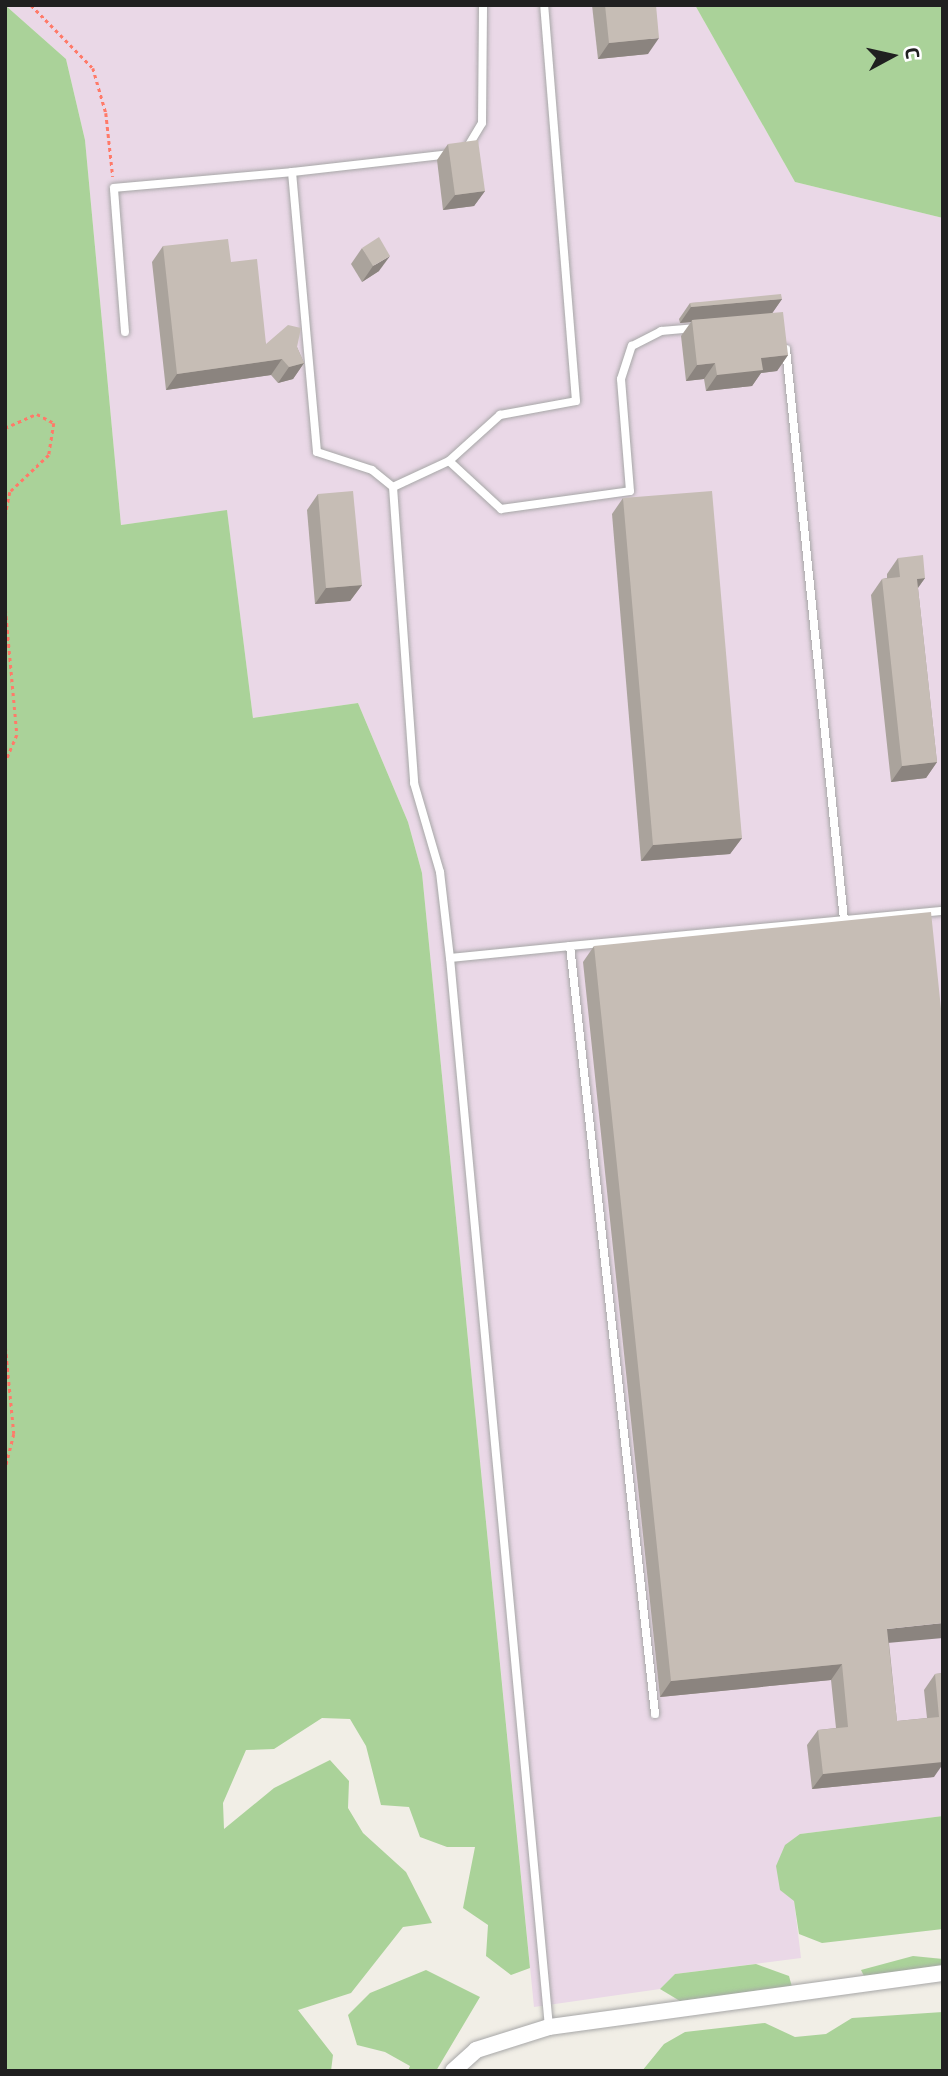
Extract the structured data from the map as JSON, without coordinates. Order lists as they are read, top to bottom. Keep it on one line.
{"north":"right"}
